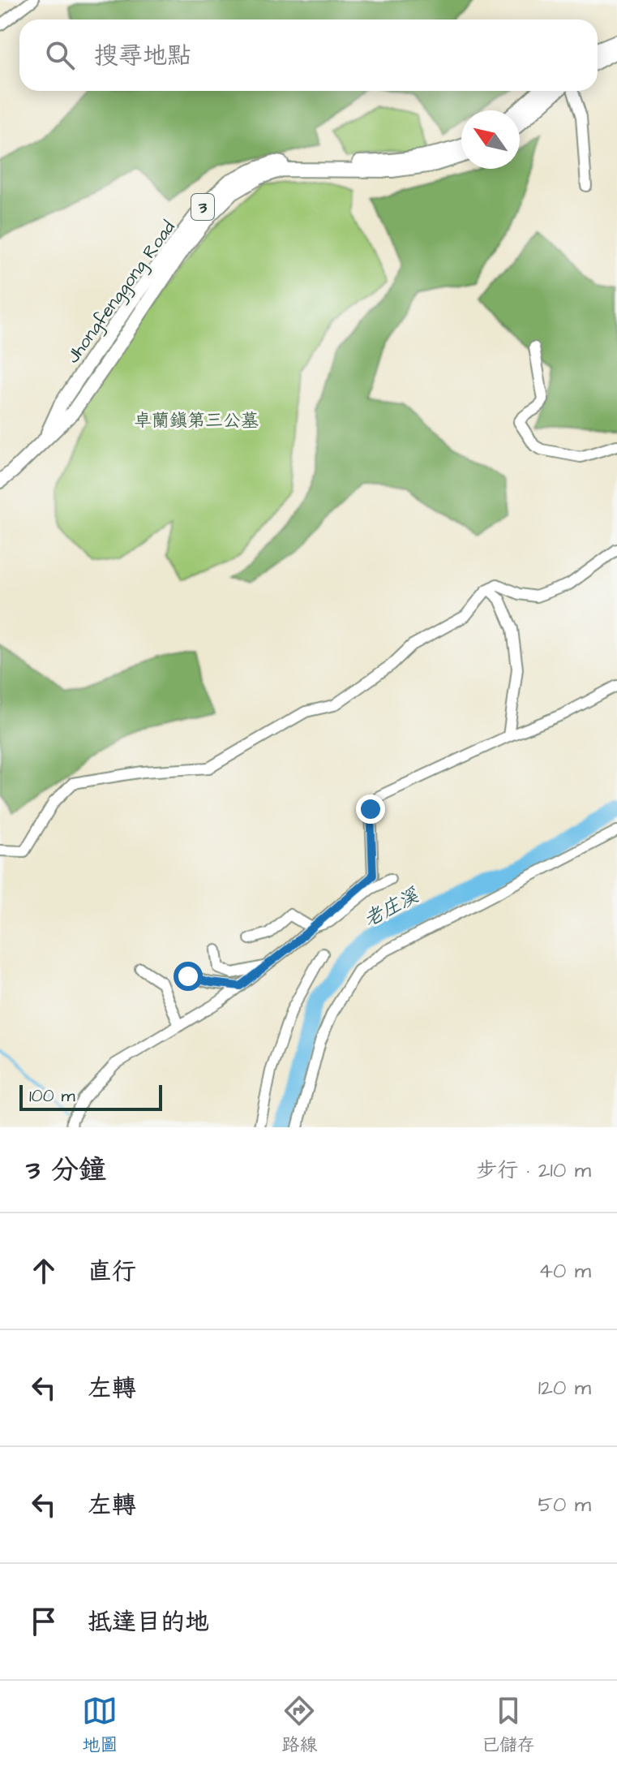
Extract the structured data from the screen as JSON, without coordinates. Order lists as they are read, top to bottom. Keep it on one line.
{"streets":{"main road":["3","Jhongfenggong Road"]},"water":["老庄溪"],"parks":["卓蘭鎮第三公墓"],"scale_bar":"100 m","north":"top left","page":{"search":"搜尋地點","scale":"100 m","heading":["3 分鐘","步行 · 210 m"],"list":[["直行","40 m"],["左轉","120 m"],["左轉","50 m"],"抵達目的地"],"nav":["地圖","路線","已儲存"]}}
